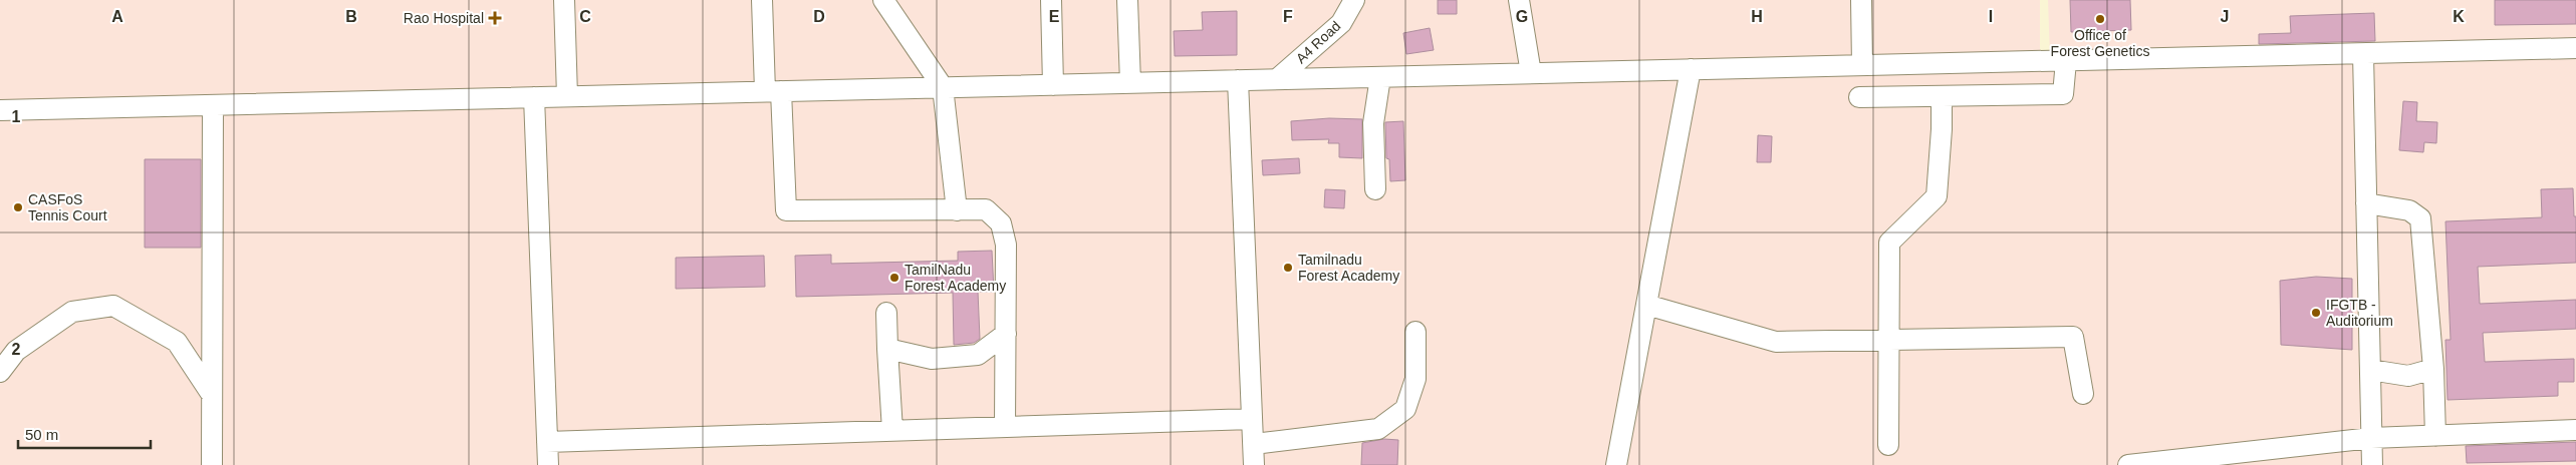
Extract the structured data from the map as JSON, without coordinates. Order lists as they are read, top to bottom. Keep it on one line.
{"streets":{"street":["A4 Road"]},"places":{"health":["Rao Hospital"],"other":["Office of Forest Genetics","CASFoS Tennis Court","Tamilnadu Forest Academy","TamilNadu Forest Academy","IFGTB - Auditorium"]},"scale_bar":"50 m","grid":{"columns":["A","B","C","D","E","F","G","H","I","J","K"],"rows":["1","2"]}}
